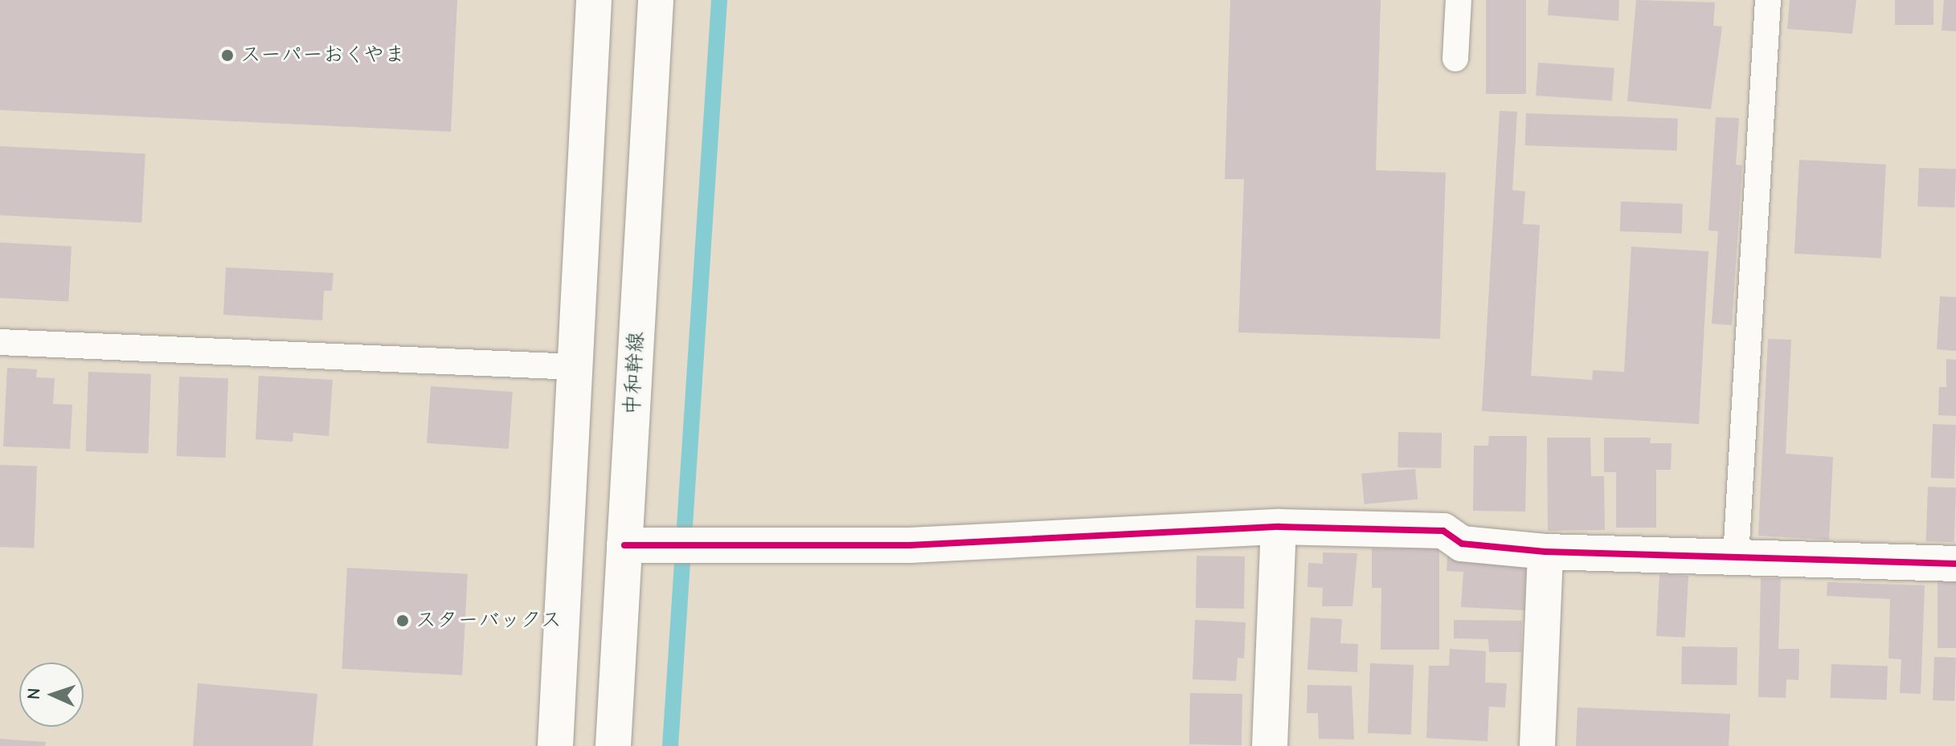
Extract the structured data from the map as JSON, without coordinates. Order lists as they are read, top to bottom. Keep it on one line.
{"streets":{"street":["中和幹線"]},"places":["スーパーおくやま","スターバックス"],"north":"left"}
